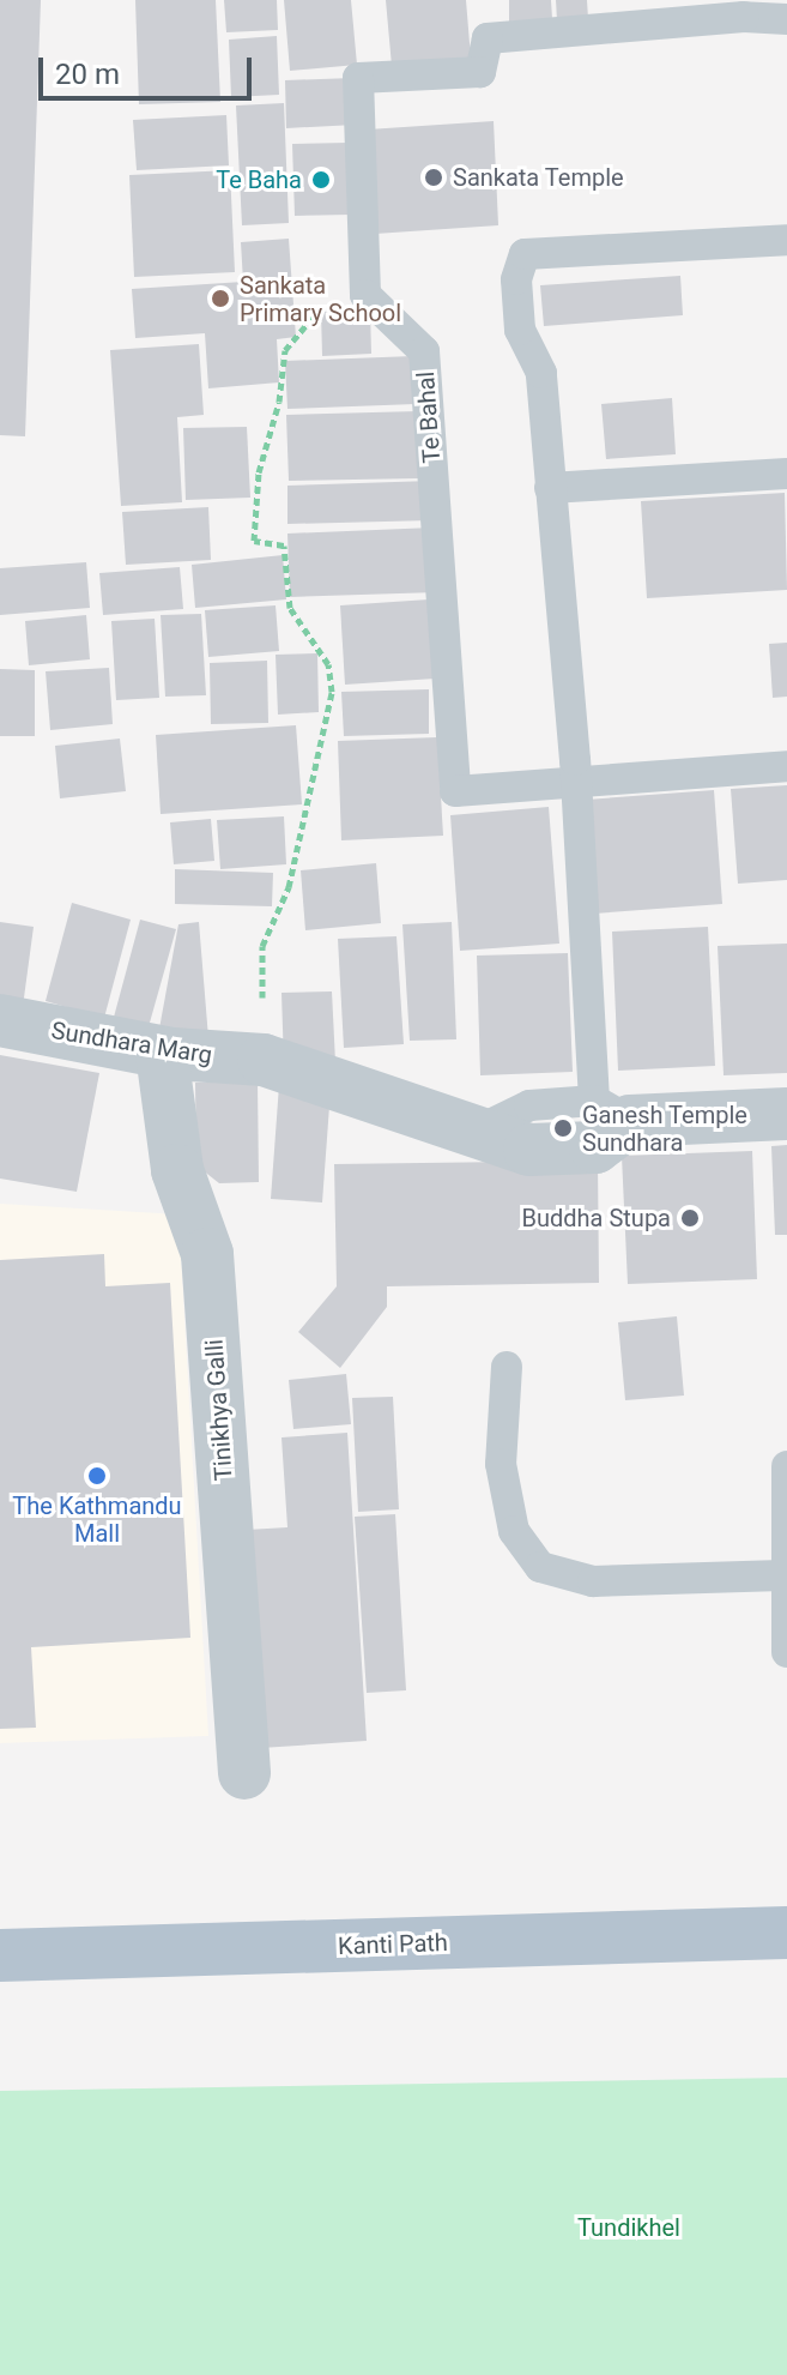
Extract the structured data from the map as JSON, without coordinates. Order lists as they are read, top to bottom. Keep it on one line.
{"streets":{"main road":["Kanti Path"],"street":["Sundhara Marg","Tinikhya Galli"],"lane":["Te Bahal"]},"crossings":[["Sundhara Marg","Tinikhya Galli"]],"parks":["Tundikhel"],"places":["Sankata Temple","Te Baha","Sankata Primary School","Ganesh Temple Sundhara","Buddha Stupa","The Kathmandu Mall"],"scale_bar":"20 m"}
